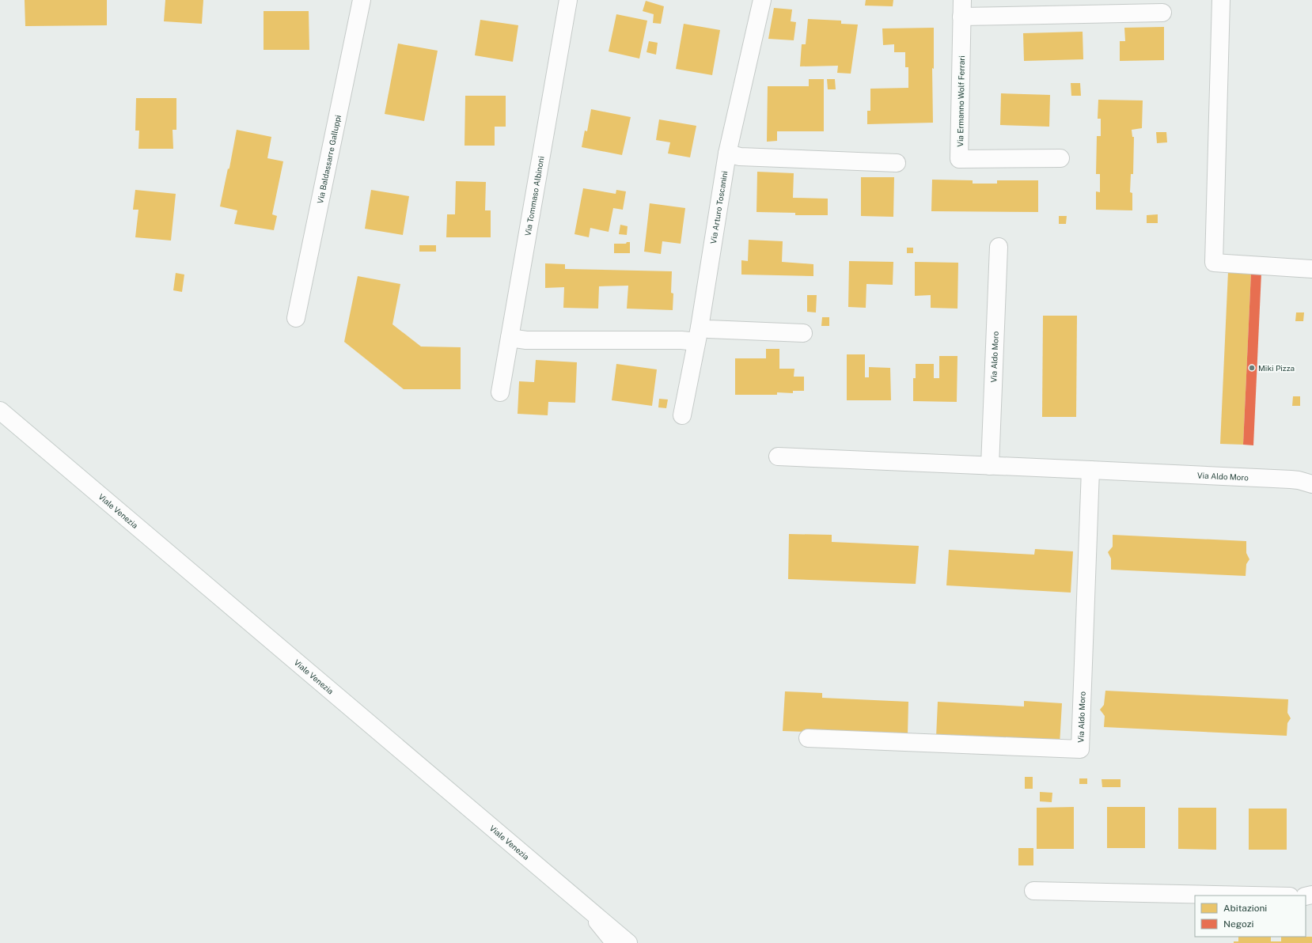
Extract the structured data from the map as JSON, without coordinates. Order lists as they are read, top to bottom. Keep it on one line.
{"streets":{"street":["Via Ermanno Wolf Ferrari","Via Baldassarre Galluppi","Via Tommaso Albinoni","Via Arturo Toscanini","Via Aldo Moro","Viale Venezia"]},"places":["Miki Pizza"],"legend":["Abitazioni","Negozi"]}
